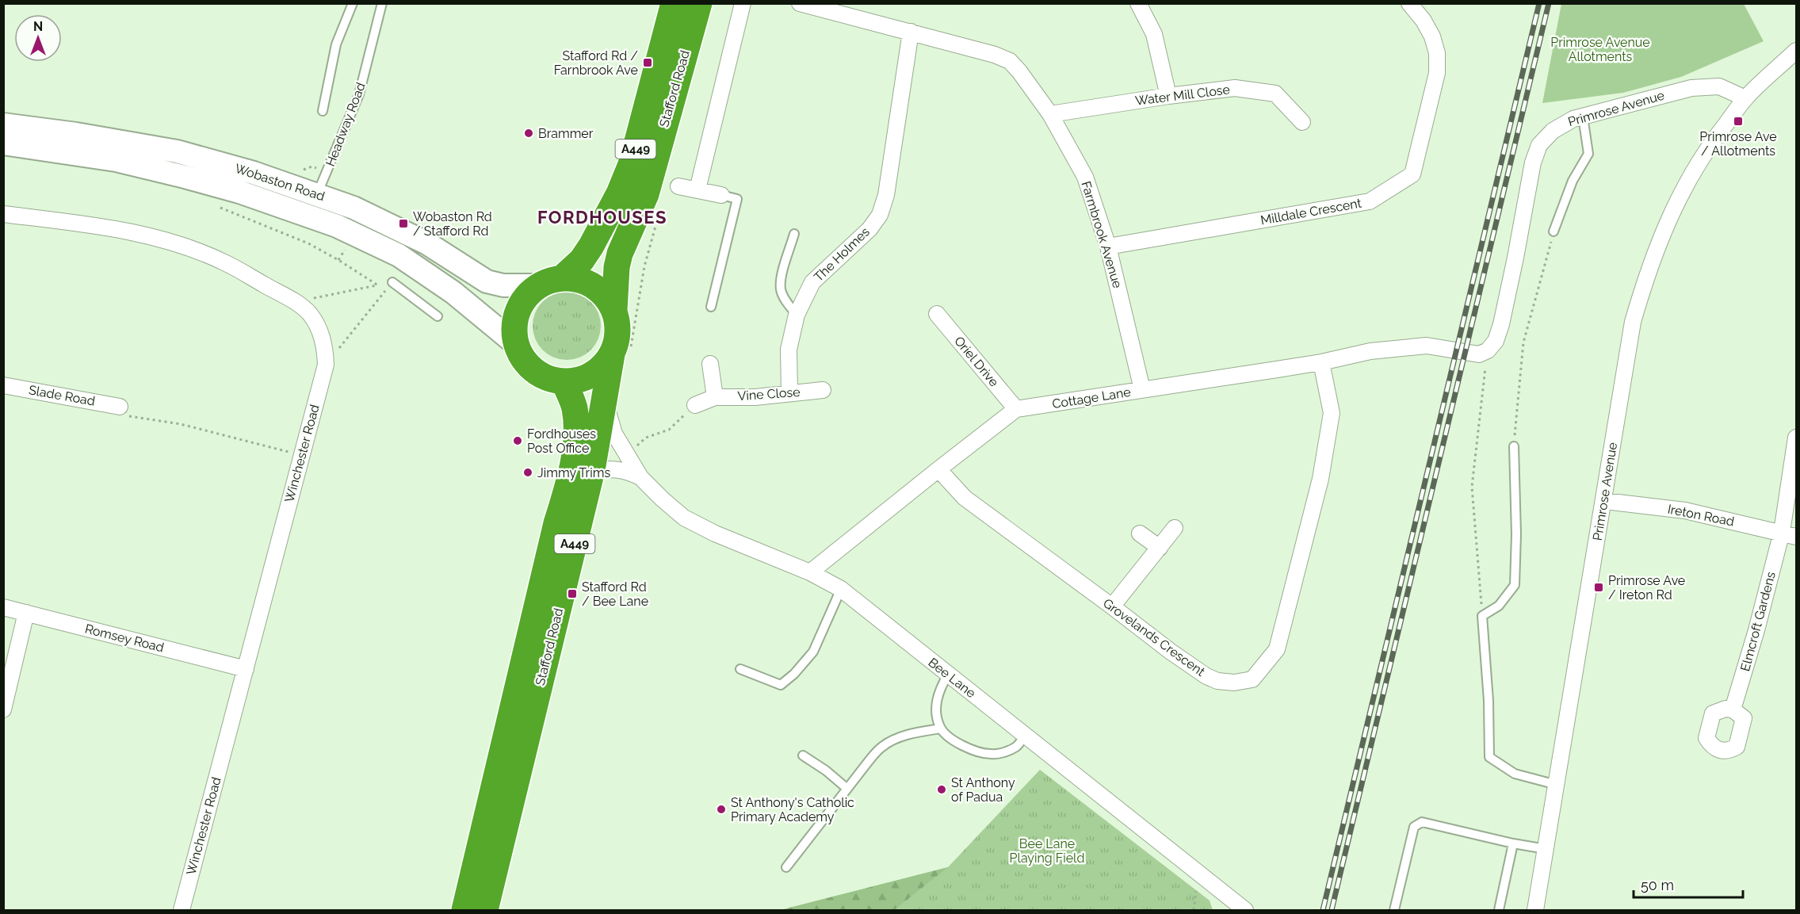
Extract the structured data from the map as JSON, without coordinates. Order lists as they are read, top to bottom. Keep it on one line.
{"streets":{"highway":["Stafford Road","A449"],"street":["Water Mill Close","Primrose Avenue","Wobaston Road","Milldale Crescent","Farmbrook Avenue","The Holmes","Oriel Drive","Vine Close","Slade Road","Cottage Lane","Winchester Road","Ireton Road","Elmcroft Gardens","Grovelands Crescent","Romsey Road","Bee Lane"],"lane":["Headway Road"]},"crossings":[["Stafford Road","A449"],["Stafford Road","Wobaston Road"],["Stafford Road","Bee Lane"],["Water Mill Close","Farmbrook Avenue"],["Primrose Avenue","Cottage Lane"],["Primrose Avenue","Ireton Road"],["Headway Road","Wobaston Road"],["A449","Wobaston Road"],["Milldale Crescent","Farmbrook Avenue"],["Farmbrook Avenue","The Holmes"],["Farmbrook Avenue","Cottage Lane"],["The Holmes","Vine Close"],["Oriel Drive","Cottage Lane"],["Cottage Lane","Grovelands Crescent"],["Cottage Lane","Bee Lane"],["Winchester Road","Romsey Road"],["Ireton Road","Elmcroft Gardens"]],"districts":["FORDHOUSES"],"parks":["Primrose Avenue Allotments","Bee Lane Playing Field"],"places":{"transit":["Stafford Rd / Farnbrook Ave","Primrose Ave / Allotments","Wobaston Rd / Stafford Rd","Primrose Ave / Ireton Rd","Stafford Rd / Bee Lane"],"other":["Brammer","Fordhouses Post Office","Jimmy Trims","St Anthony of Padua","St Anthony's Catholic Primary Academy"]},"scale_bar":"50 m","north":"top"}
